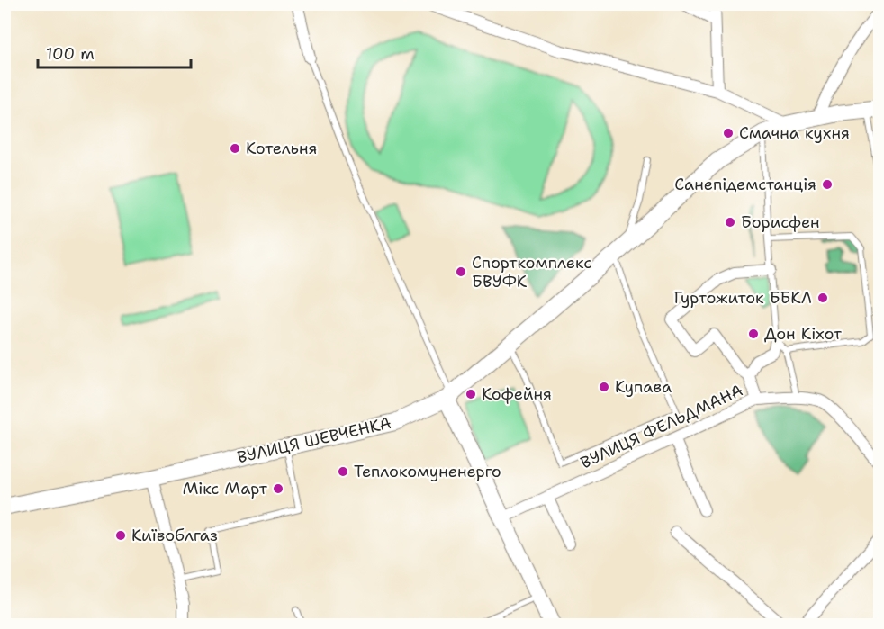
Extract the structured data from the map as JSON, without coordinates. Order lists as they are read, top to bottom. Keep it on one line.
{"streets":{"street":["ВУЛИЦЯ ФЕЛЬДМАНА","ВУЛИЦЯ ШЕВЧЕНКА"]},"places":["Смачна кухня","Котельня","Санепідемстанція","Борисфен","Спорткомплекс БВУФК","Гуртожиток ББКЛ","Дон Кіхот","Купава","Кофейня","Теплокомуненерго","Мікс Март","Київоблгаз"],"scale_bar":"100 m"}
